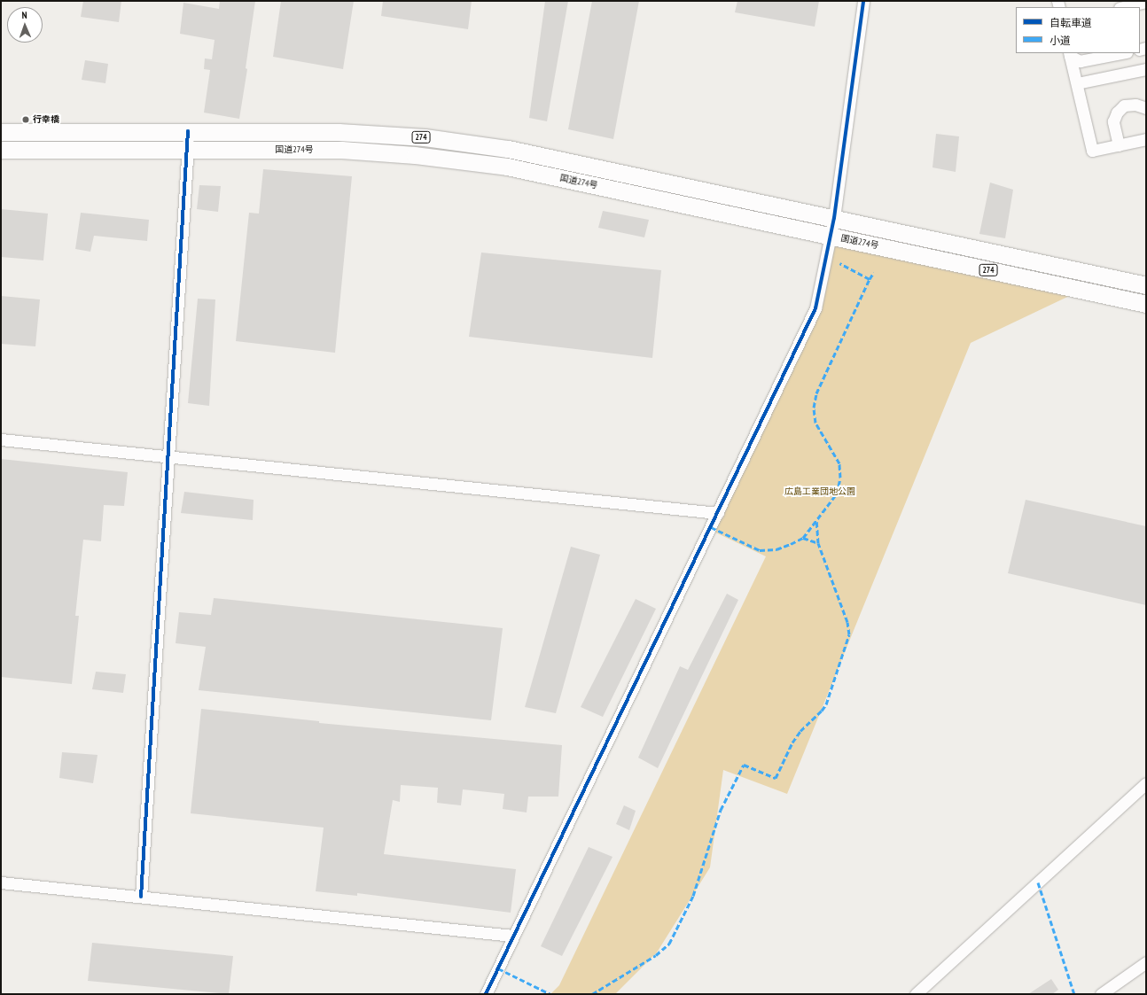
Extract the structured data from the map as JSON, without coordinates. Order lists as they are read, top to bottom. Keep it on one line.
{"streets":{"highway":["274","国道274号"]},"parks":["広島工業団地公園"],"places":["行幸橋"],"legend":["自転車道","小道"],"north":"top"}
